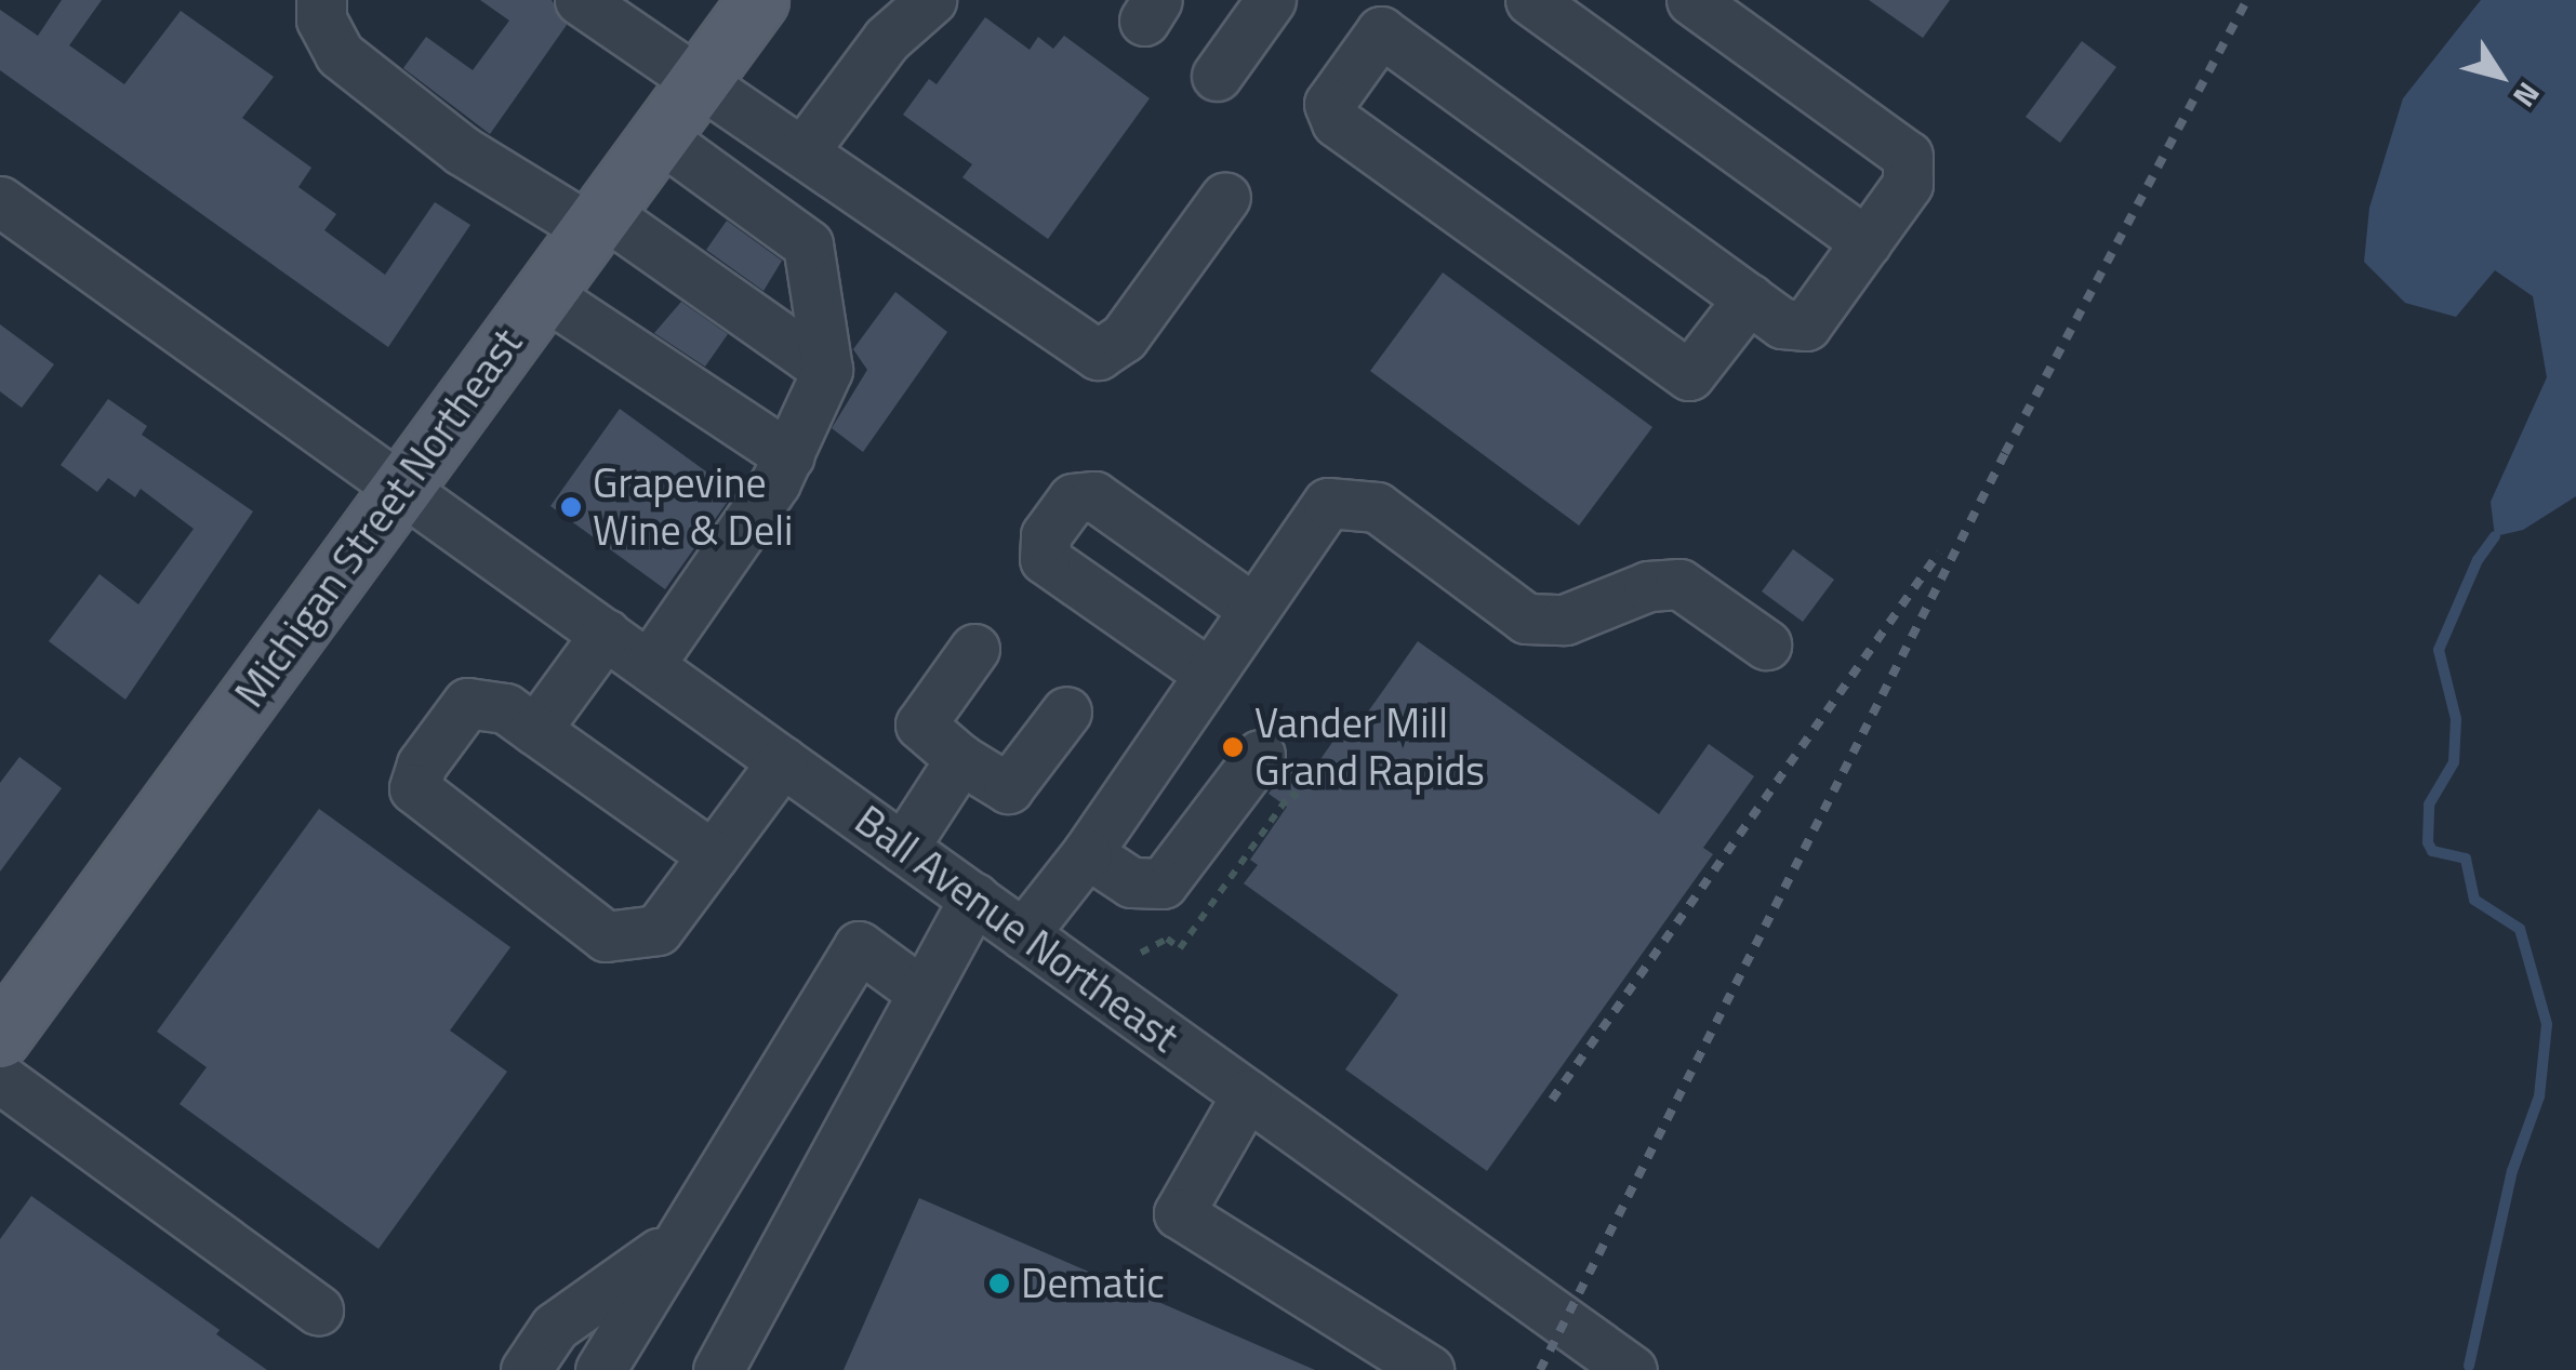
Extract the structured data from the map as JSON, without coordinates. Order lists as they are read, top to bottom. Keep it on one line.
{"streets":{"main road":["Michigan Street Northeast"],"street":["Ball Avenue Northeast"]},"crossings":[["Michigan Street Northeast","Ball Avenue Northeast"]],"places":["Grapevine Wine & Deli","Vander Mill Grand Rapids","Dematic"],"north":"bottom right"}
